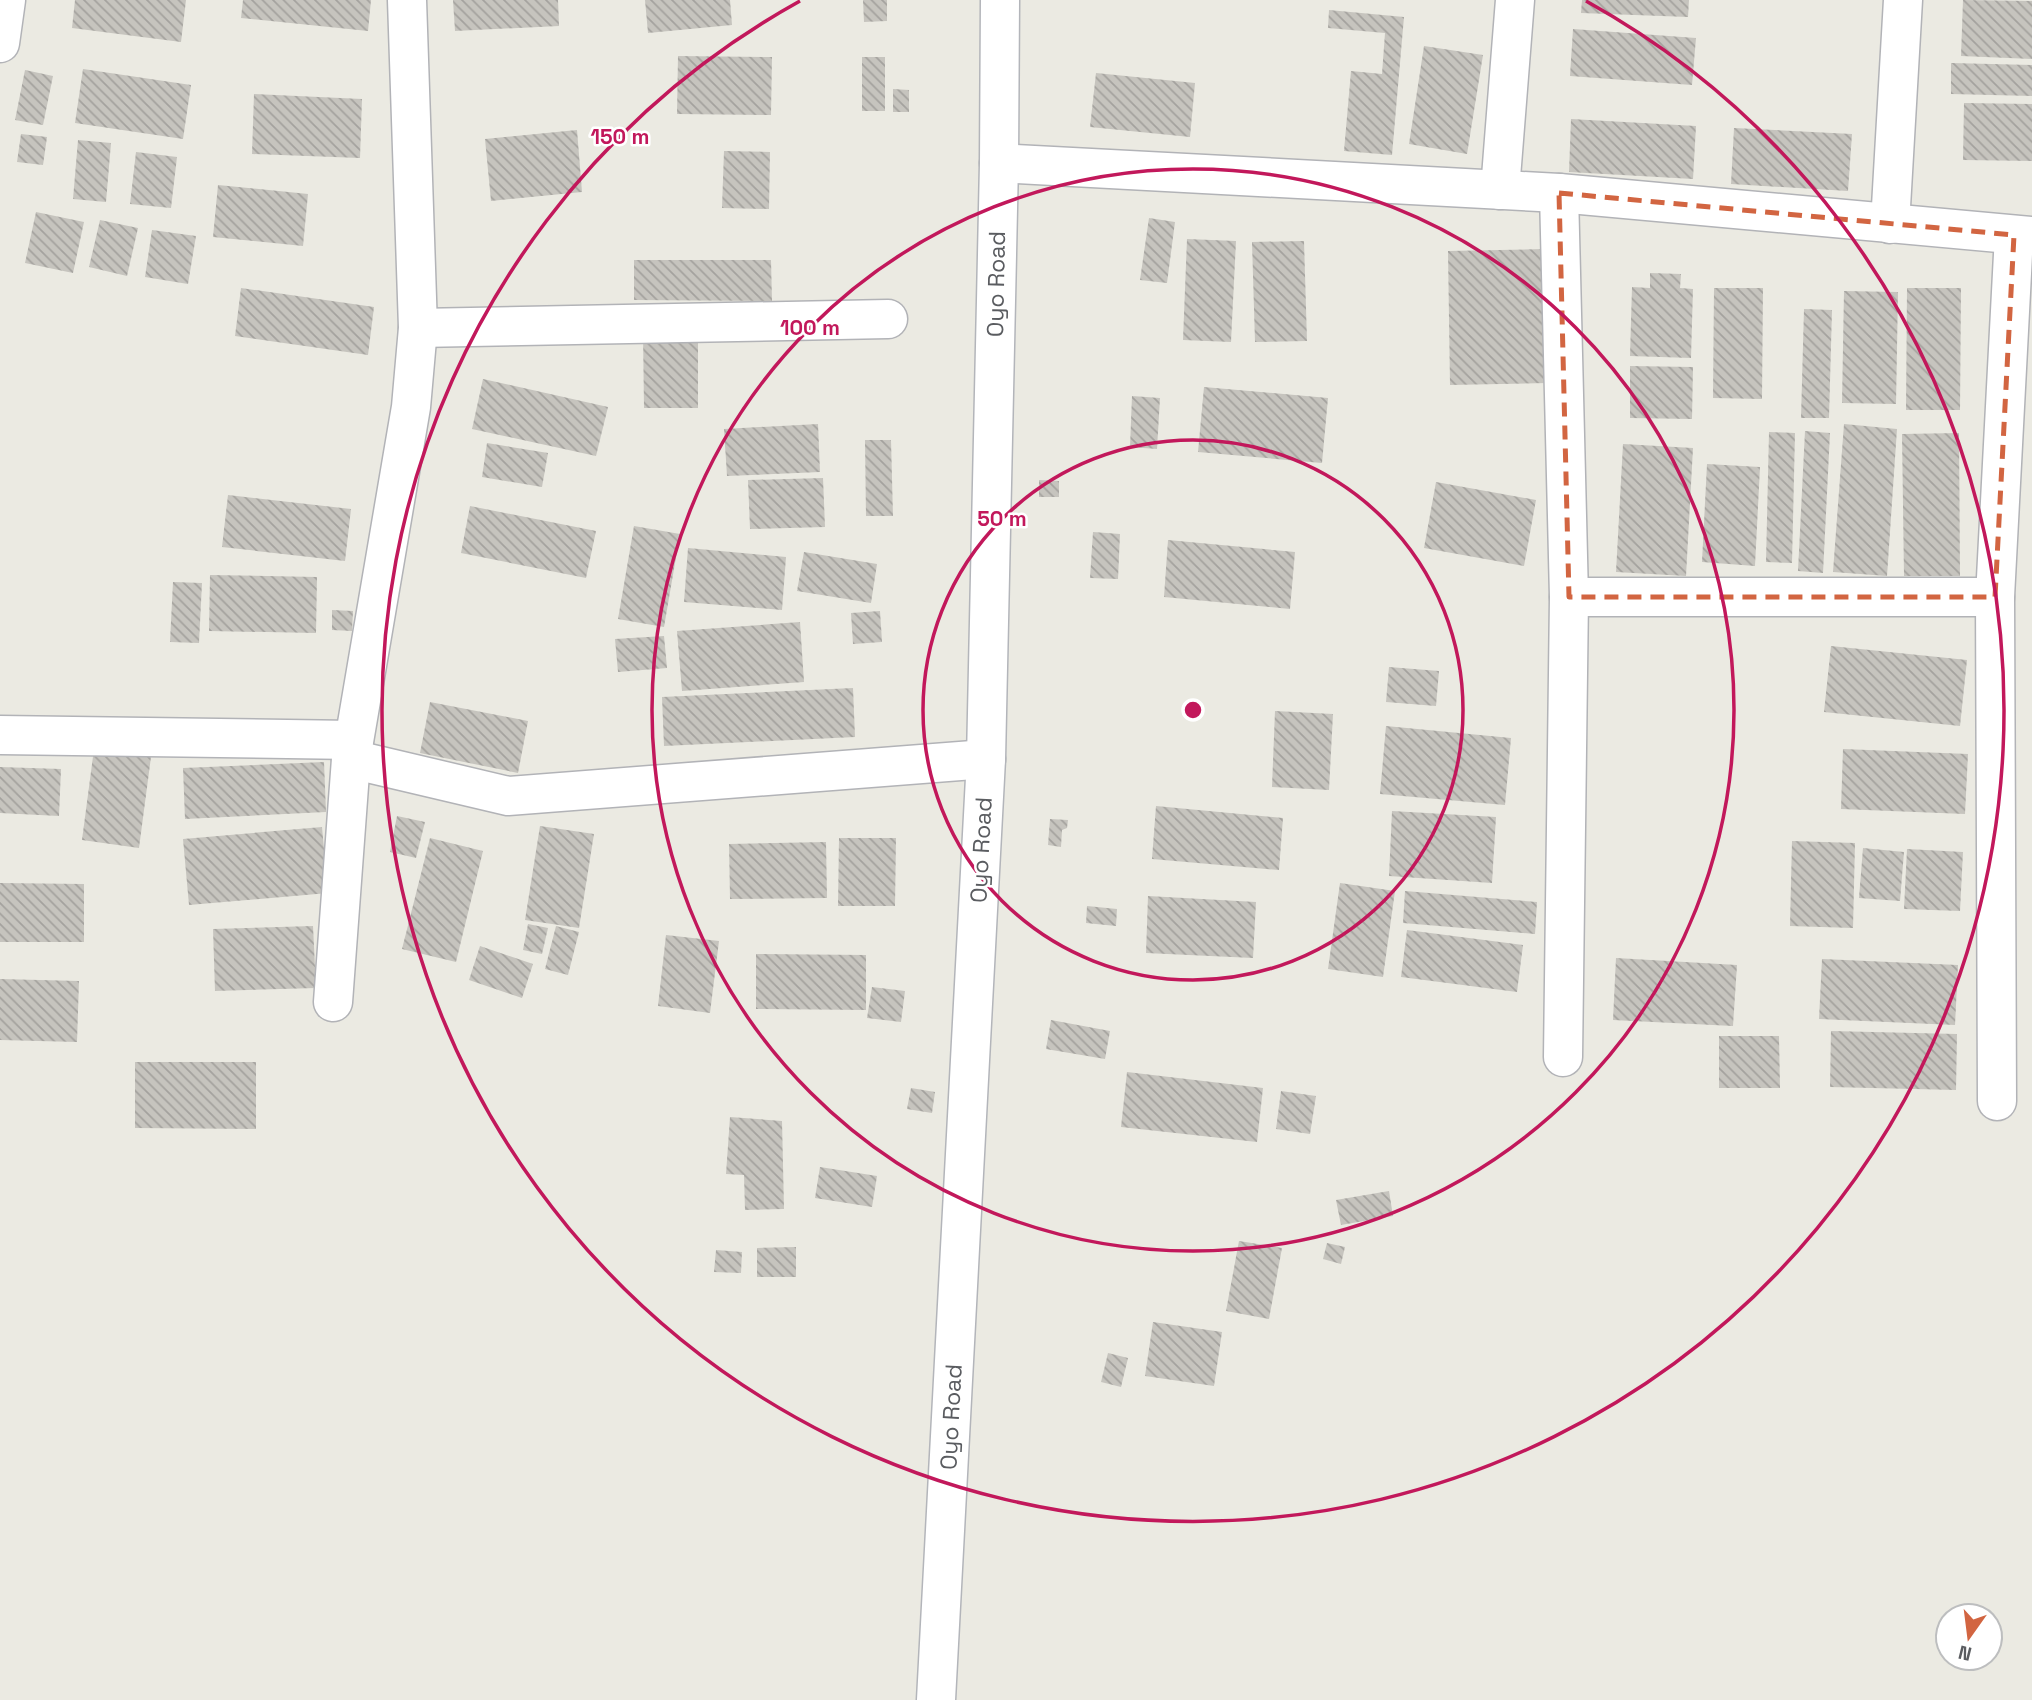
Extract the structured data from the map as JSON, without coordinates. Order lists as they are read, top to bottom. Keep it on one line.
{"streets":{"street":["Oyo Road"]},"north":"bottom","rings":["150 m","100 m","50 m"]}
